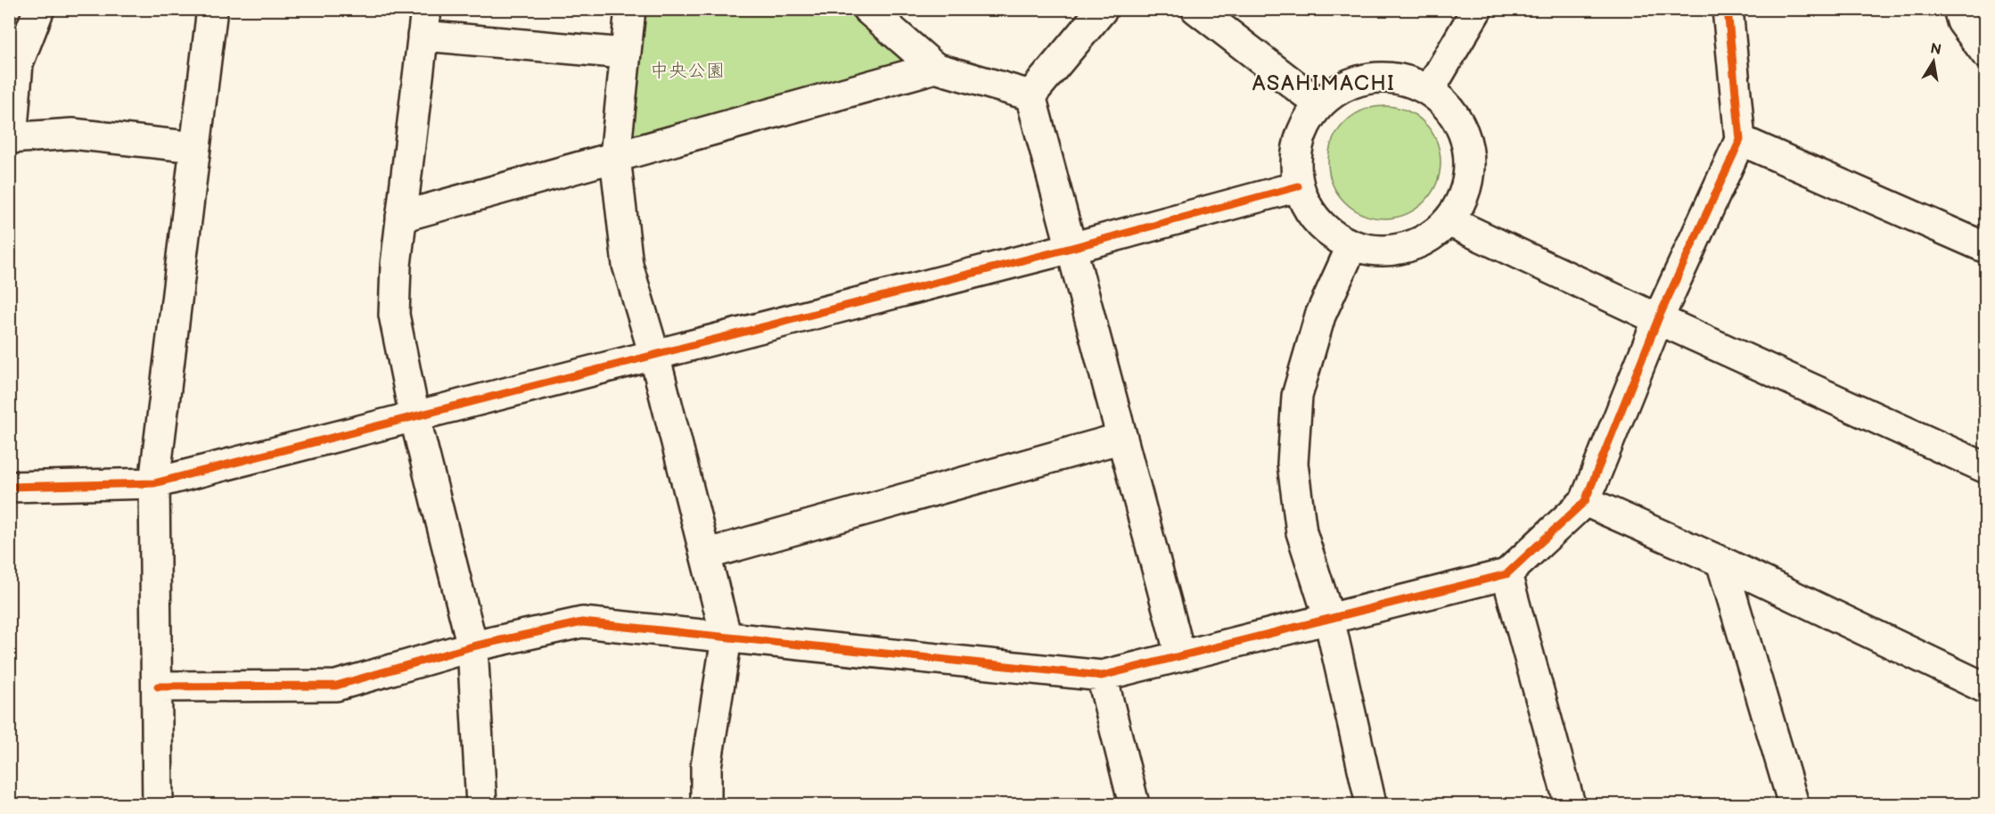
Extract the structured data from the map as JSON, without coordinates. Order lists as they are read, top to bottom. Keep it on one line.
{"districts":["ASAHIMACHI"],"parks":["中央公園"],"north":"top"}
